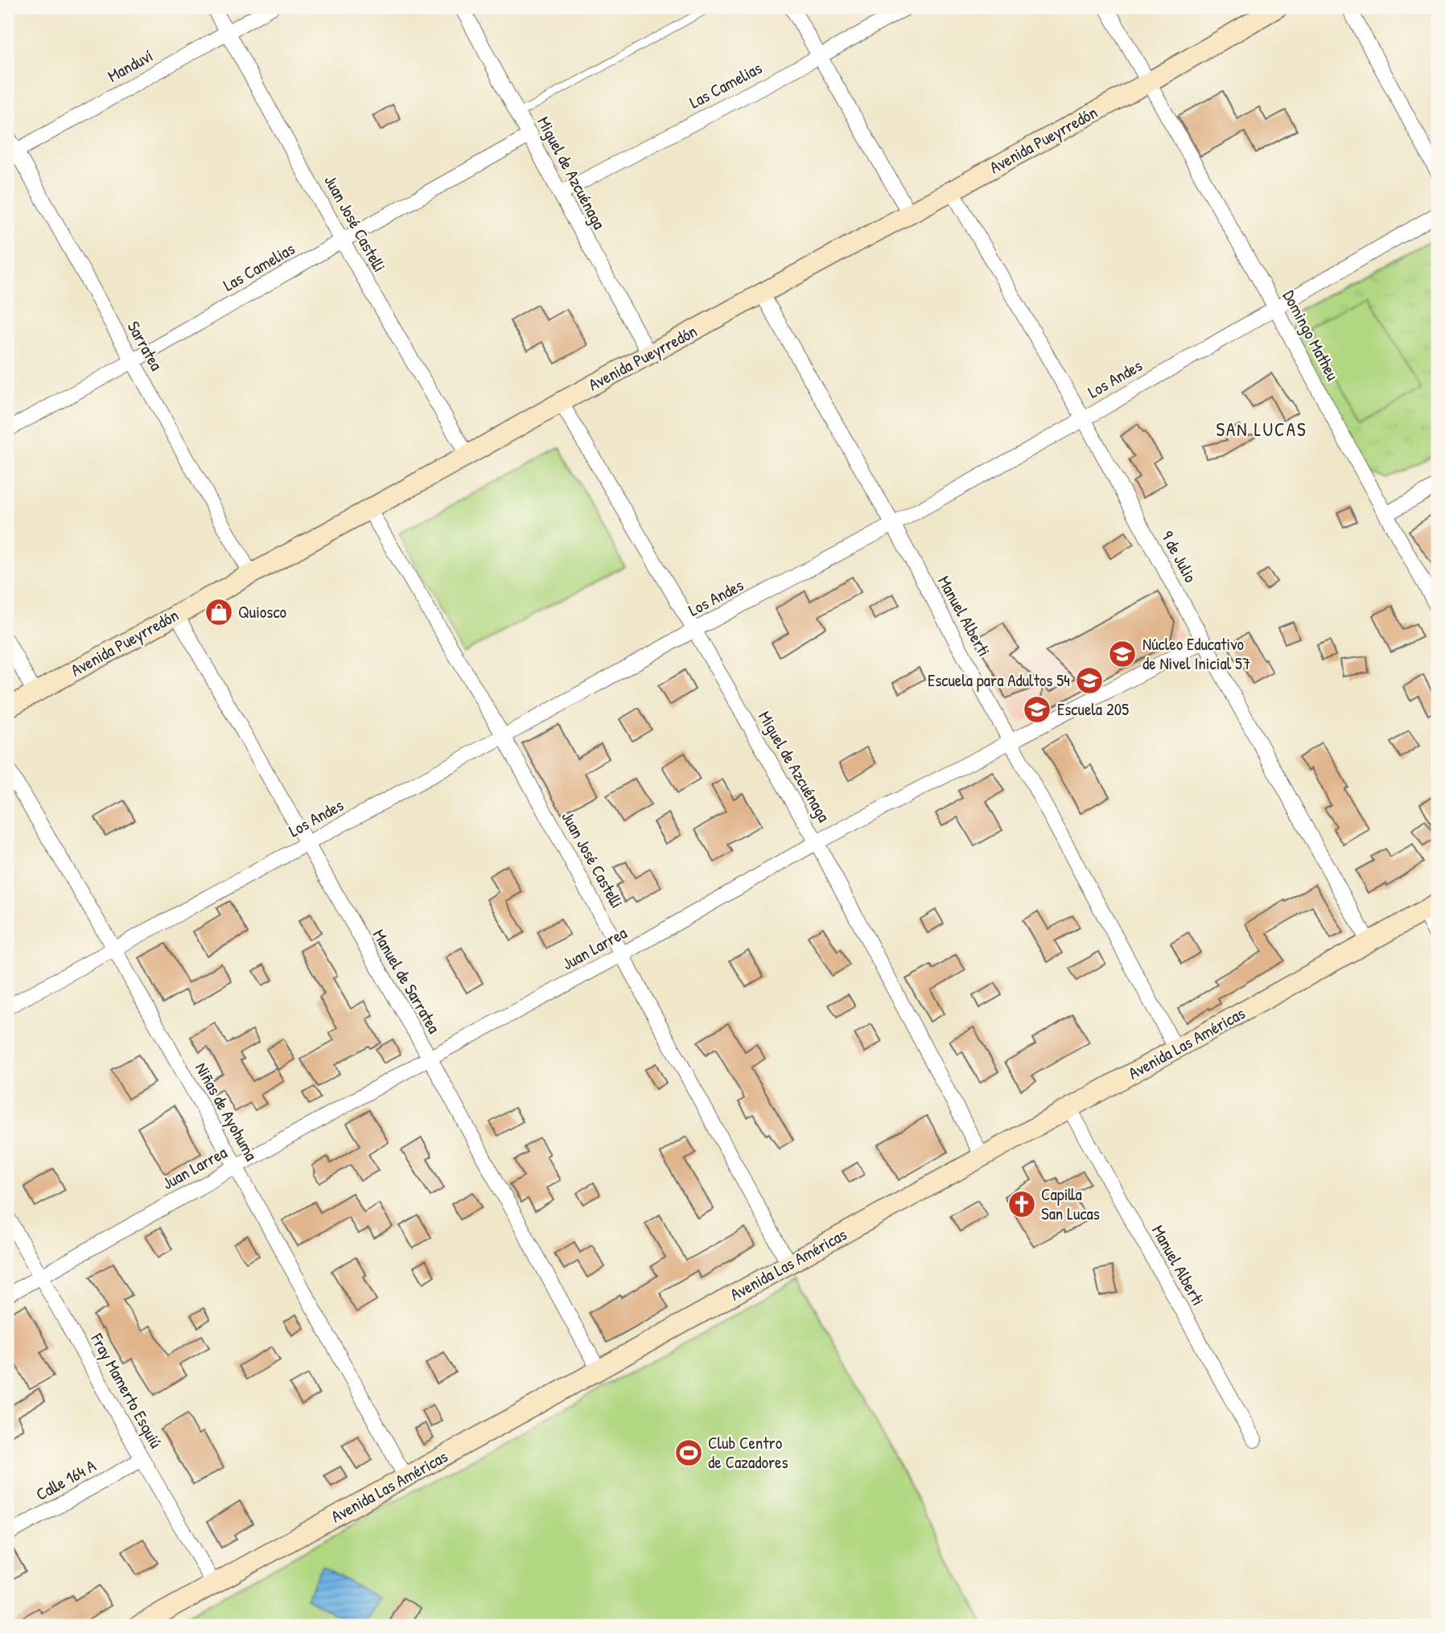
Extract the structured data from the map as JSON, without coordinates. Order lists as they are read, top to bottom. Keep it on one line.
{"streets":{"main road":["Avenida Pueyrredón","Avenida Las Américas"],"street":["Manduví","Las Camelias","Miguel de Azcuénaga","Juan José Castelli","Domingo Matheu","Sarratea","Los Andes","9 de Julio","Manuel Alberti","Juan Larrea","Manuel de Sarratea","Niñas de Ayohuma","Fray Mamerto Esquiú","Calle 164 A"]},"crossings":[["Manduví","Juan José Castelli"],["Manduví","Sarratea"],["Las Camelias","Miguel de Azcuénaga"],["Las Camelias","Juan José Castelli"],["Las Camelias","Sarratea"],["Avenida Pueyrredón","Miguel de Azcuénaga"],["Avenida Pueyrredón","Juan José Castelli"],["Avenida Pueyrredón","Domingo Matheu"],["Avenida Pueyrredón","Sarratea"],["Avenida Pueyrredón","9 de Julio"],["Avenida Pueyrredón","Manuel Alberti"],["Avenida Pueyrredón","Manuel de Sarratea"],["Miguel de Azcuénaga","Los Andes"],["Miguel de Azcuénaga","Juan Larrea"],["Miguel de Azcuénaga","Avenida Las Américas"],["Juan José Castelli","Los Andes"],["Juan José Castelli","Juan Larrea"],["Juan José Castelli","Avenida Las Américas"],["Domingo Matheu","Los Andes"],["Los Andes","9 de Julio"],["Los Andes","Manuel Alberti"],["Los Andes","Manuel de Sarratea"],["Los Andes","Niñas de Ayohuma"],["9 de Julio","Juan Larrea"],["9 de Julio","Avenida Las Américas"],["Manuel Alberti","Juan Larrea"],["Manuel Alberti","Avenida Las Américas"],["Juan Larrea","Manuel de Sarratea"],["Juan Larrea","Niñas de Ayohuma"],["Juan Larrea","Fray Mamerto Esquiú"],["Manuel de Sarratea","Avenida Las Américas"],["Avenida Las Américas","Niñas de Ayohuma"],["Avenida Las Américas","Fray Mamerto Esquiú"],["Fray Mamerto Esquiú","Calle 164 A"]],"districts":["SAN LUCAS"],"places":{"shop":["Quiosco"],"school or university":["Núcleo Educativo de Nivel Inicial 57","Escuela para Adultos 54","Escuela 205"],"church":["Capilla San Lucas"],"sports":["Club Centro de Cazadores"]}}
